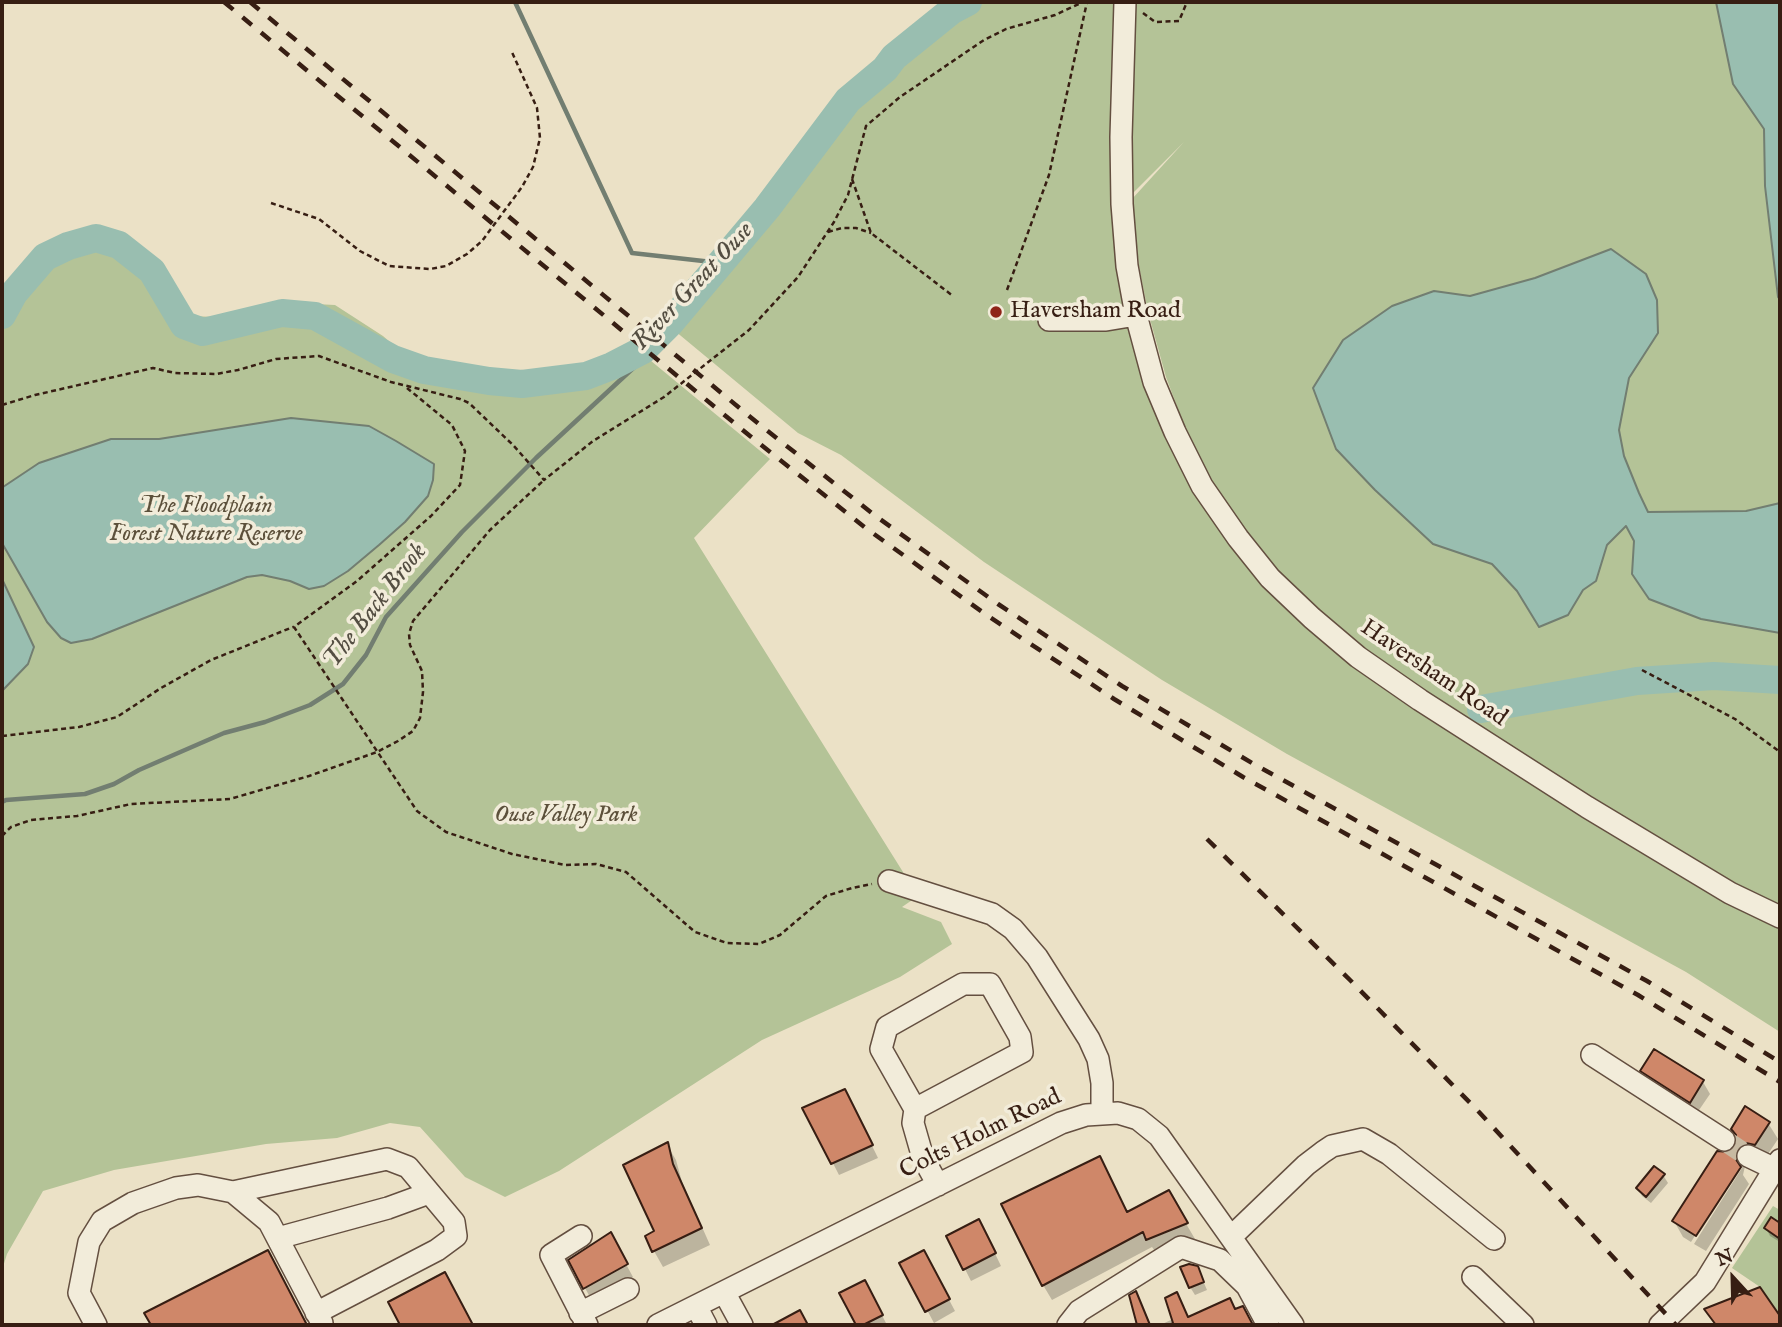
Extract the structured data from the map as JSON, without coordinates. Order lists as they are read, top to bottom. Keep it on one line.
{"streets":{"street":["Haversham Road","Colts Holm Road"]},"water":["River Great Ouse","The Back Brook"],"parks":["The Floodplain Forest Nature Reserve","Ouse Valley Park"],"places":["Haversham Road"],"north":"top"}
